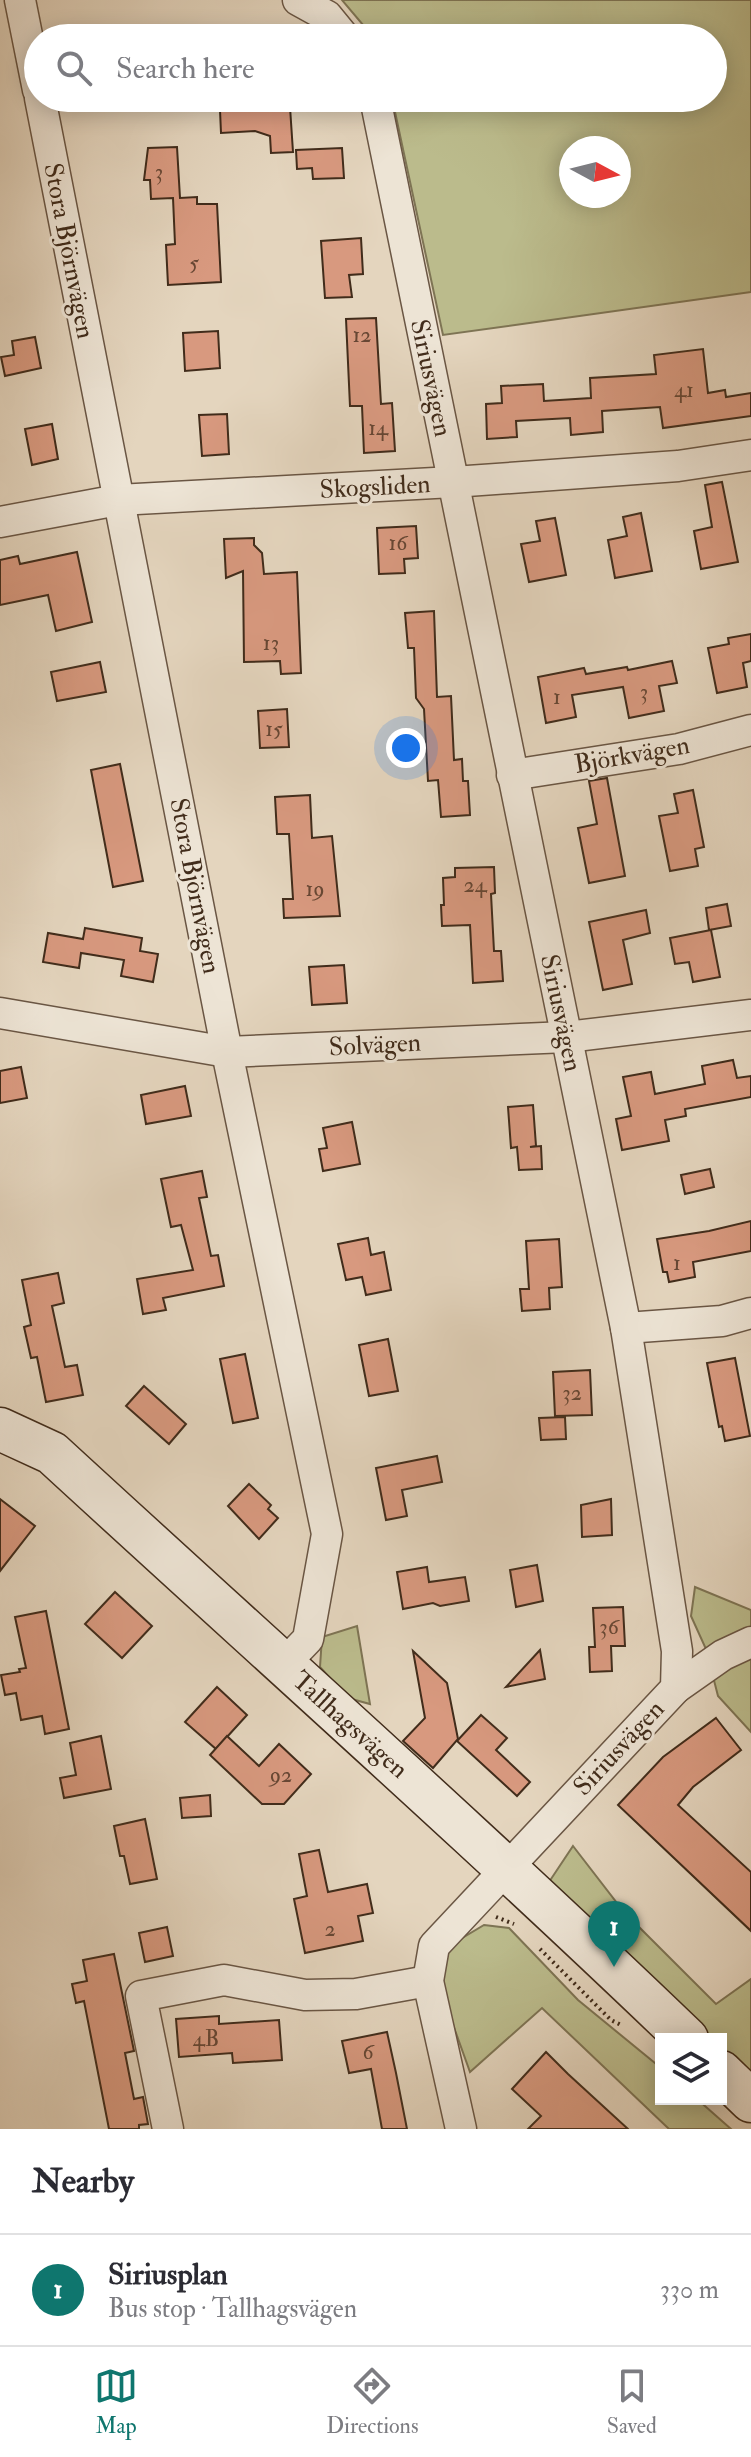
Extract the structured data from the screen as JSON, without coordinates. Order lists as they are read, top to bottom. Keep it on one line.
{"streets":{"main road":["Tallhagsvägen"],"street":["Stora Björnvägen","Siriusvägen","Skogsliden","Björkvägen","Solvägen"]},"crossings":[["Stora Björnvägen","Skogsliden"],["Stora Björnvägen","Solvägen"],["Stora Björnvägen","Tallhagsvägen"],["Siriusvägen","Skogsliden"],["Siriusvägen","Björkvägen"],["Siriusvägen","Solvägen"],["Siriusvägen","Tallhagsvägen"]],"house_numbers":["3","5","12","41","14","16","13","3","1","15","24","19","1","32","36","92","2","4B","6"],"north":"right","page":{"search":"Search here","pins":"1","heading":"Nearby","list":[{"mark":"1","name":"Siriusplan","note":"Bus stop · Tallhagsvägen","value":"330 m"}],"nav":["Map","Directions","Saved"]}}
